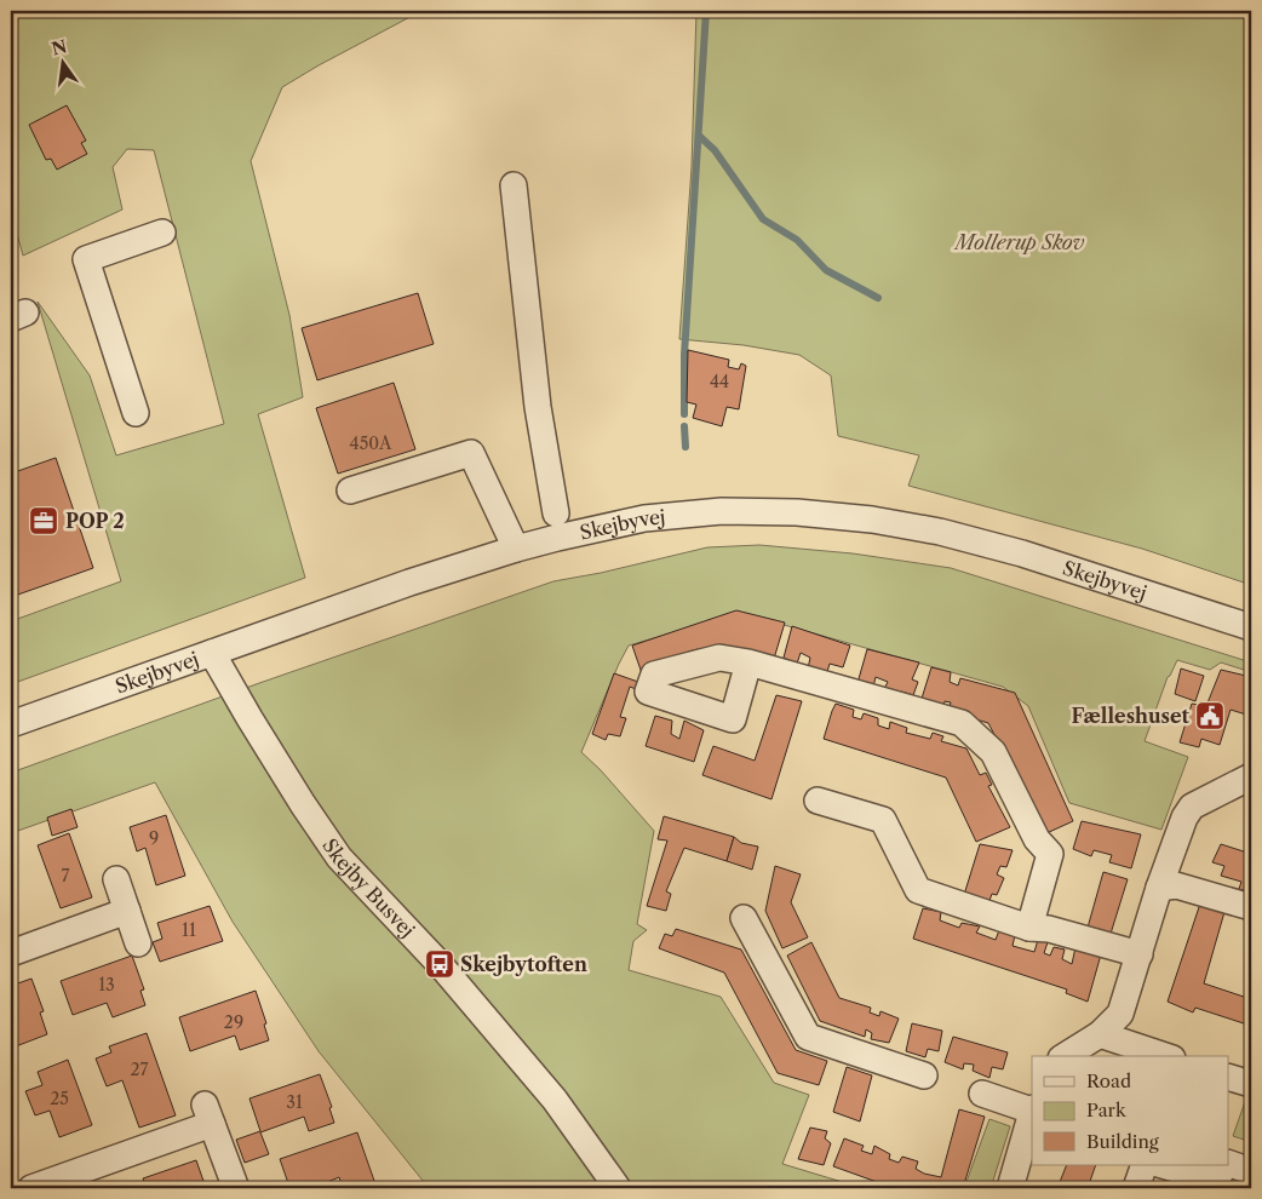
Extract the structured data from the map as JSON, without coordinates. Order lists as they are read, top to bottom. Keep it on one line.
{"streets":{"street":["Skejbyvej","Skejby Busvej"]},"crossings":[["Skejbyvej","Skejby Busvej"]],"parks":["Mollerup Skov"],"places":{"office":["POP 2"],"public building":["Fælleshuset"],"bus stop":["Skejbytoften"]},"house_numbers":["44","450A","9","7","11","13","29","27","25","31"],"legend":["Road","Park","Building"],"north":"top"}
